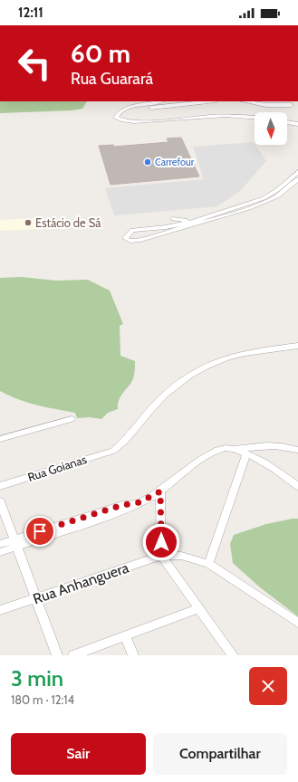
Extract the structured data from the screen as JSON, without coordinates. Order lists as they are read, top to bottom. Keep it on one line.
{"streets":{"street":["Rua Goianas","Rua Anhanguera"]},"places":["Carrefour","Estácio de Sá"],"north":"bottom","page":{"status":"12:11","turn":["60 m","Rua Guarará"],"heading":["3 min","180 m · 12:14"],"buttons":["Sair","Compartilhar"]}}
